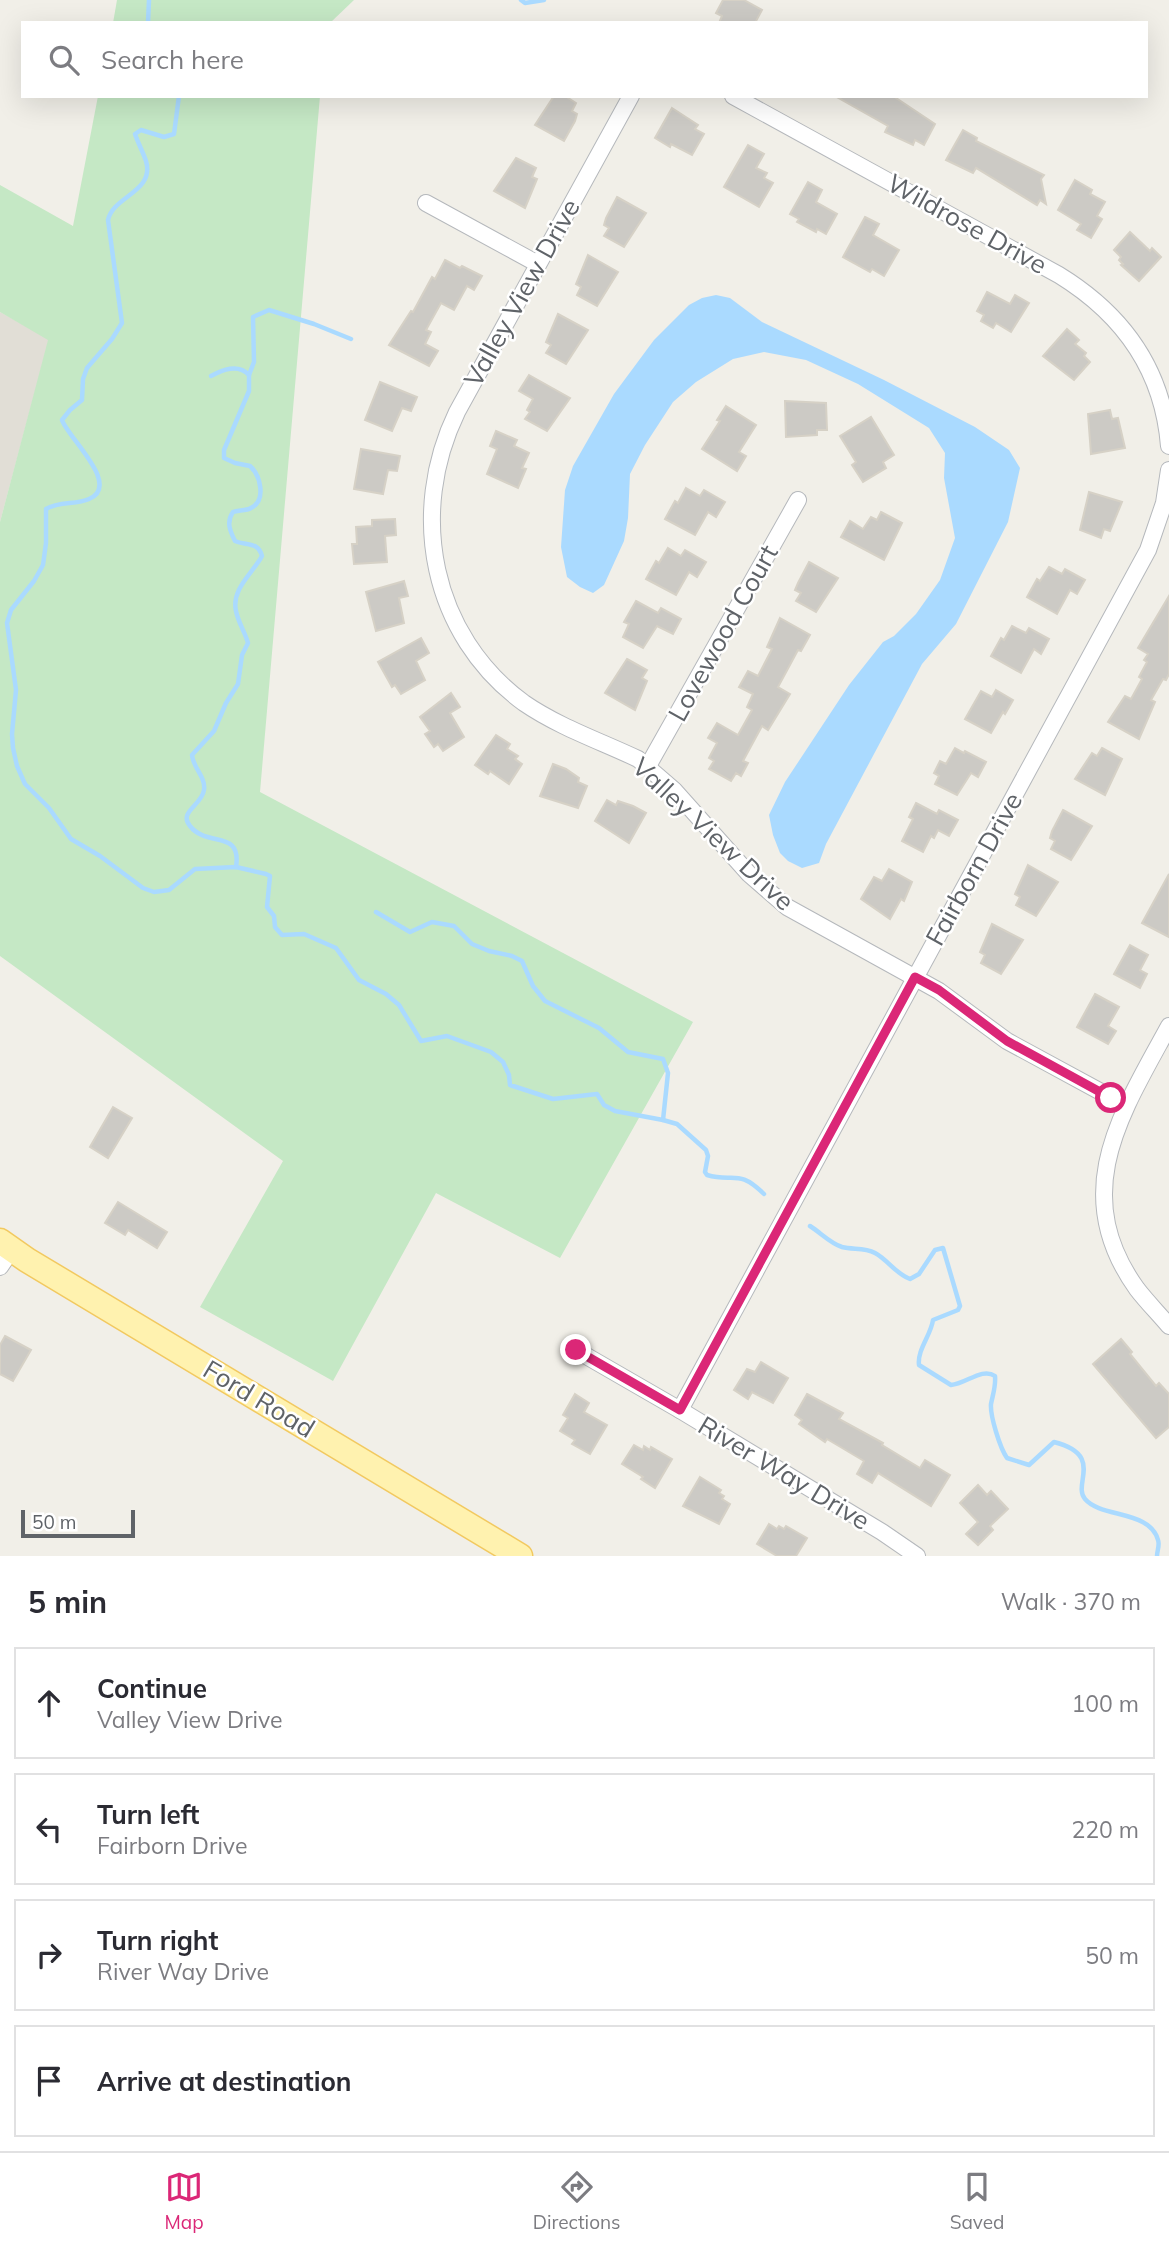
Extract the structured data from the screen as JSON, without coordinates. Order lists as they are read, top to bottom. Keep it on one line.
{"streets":{"main road":["Ford Road"],"street":["Wildrose Drive","Valley View Drive","Lovewood Court","Fairborn Drive","River Way Drive"]},"crossings":[["Valley View Drive","Lovewood Court"],["Valley View Drive","Fairborn Drive"],["Fairborn Drive","River Way Drive"]],"scale_bar":"50 m","page":{"search":"Search here","scale":"50 m","heading":["5 min","Walk · 370 m"],"list":[["Continue","Valley View Drive","100 m"],["Turn left","Fairborn Drive","220 m"],["Turn right","River Way Drive","50 m"],"Arrive at destination"],"nav":["Map","Directions","Saved"]}}
